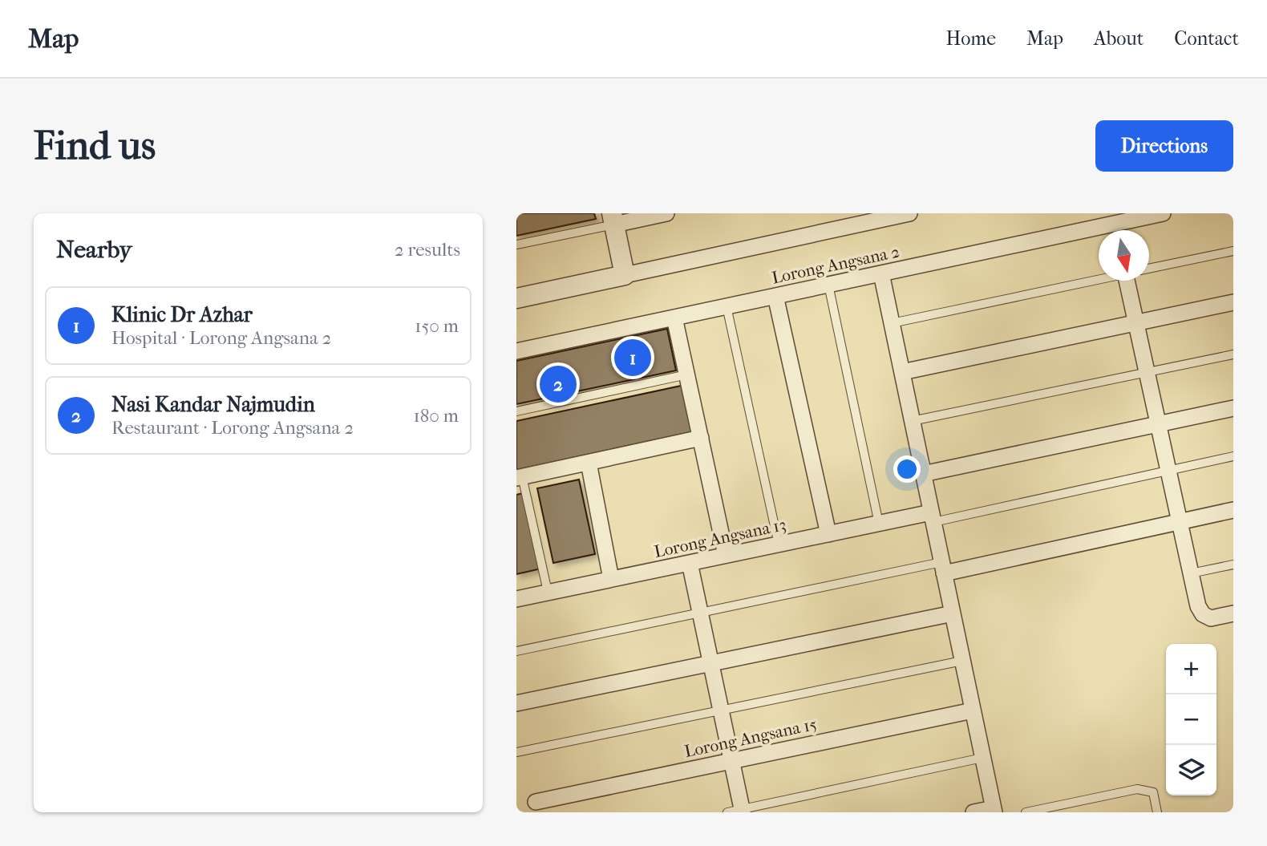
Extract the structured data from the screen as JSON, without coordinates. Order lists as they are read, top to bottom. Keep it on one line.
{"streets":{"street":["Lorong Angsana 2","Lorong Angsana 13","Lorong Angsana 15"]},"north":"bottom","page":{"header":"Map","nav":["Home","Map","About","Contact"],"buttons":"Directions","title":"Find us","heading":["Nearby","2 results"],"list":[{"mark":"1","name":"Klinic Dr Azhar","note":"Hospital · Lorong Angsana 2","value":"150 m"},{"mark":"2","name":"Nasi Kandar Najmudin","note":"Restaurant · Lorong Angsana 2","value":"180 m"}],"pins":["1","2"],"map_buttons":["+","−"]}}
